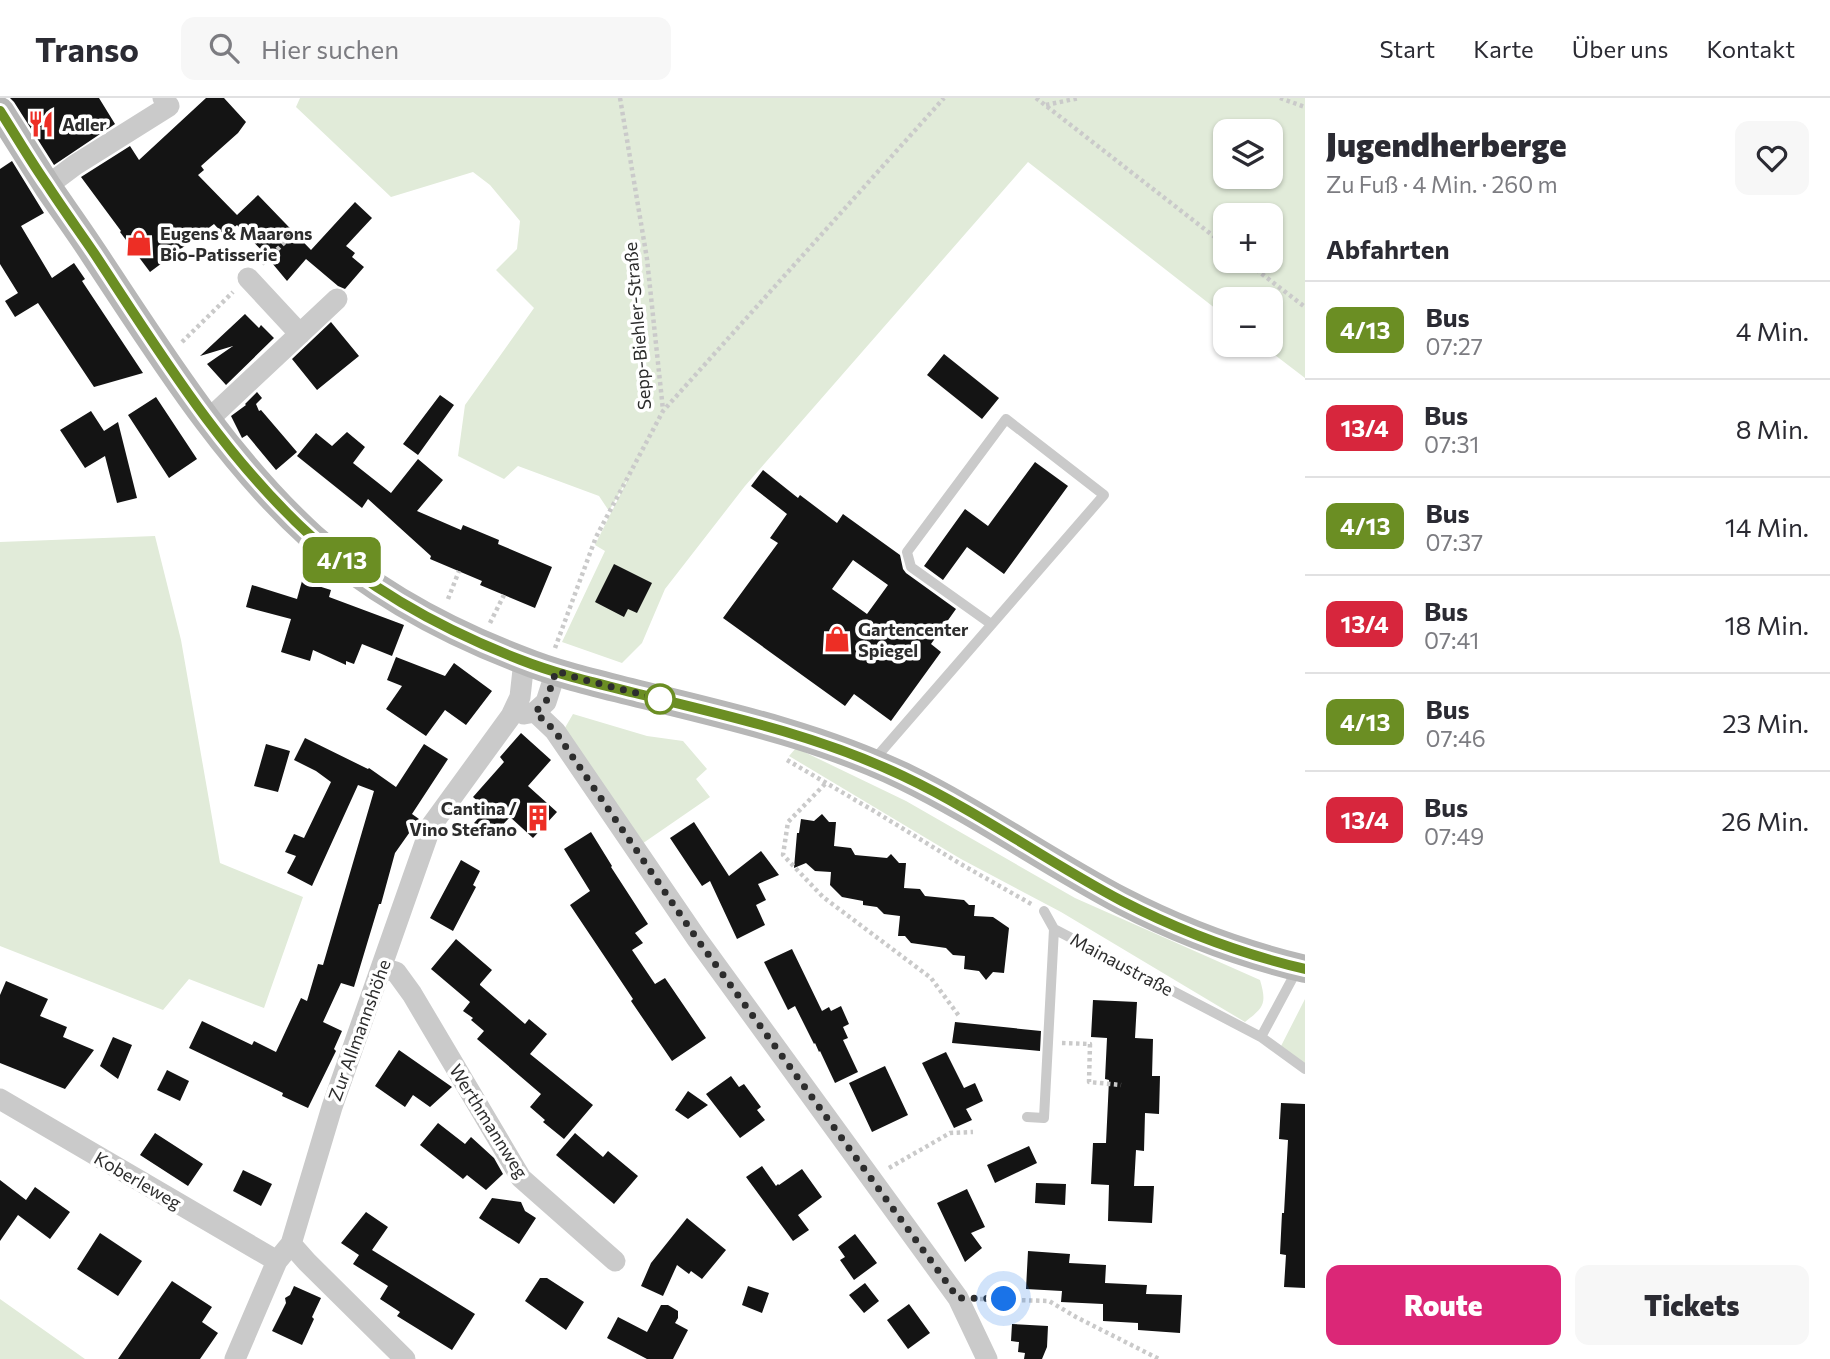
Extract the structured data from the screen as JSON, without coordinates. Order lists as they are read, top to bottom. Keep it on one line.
{"streets":{"street":["Zur Allmannshöhe","Werthmannweg","Koberleweg"],"lane":["Mainaustraße"],"path":["Sepp-Biehler-Straße"]},"crossings":[["Zur Allmannshöhe","Werthmannweg"],["Zur Allmannshöhe","Koberleweg"]],"places":{"restaurant":["Adler"],"shop":["Eugens & Maarons Bio-Patisserie","Gartencenter Spiegel"],"building":["Cantina / Vino Stefano"]},"lines":["bus line 4/13"],"page":{"header":"Transo","search":"Hier suchen","nav":["Start","Karte","Über uns","Kontakt"],"on_map":"4/13","heading":[["Jugendherberge","Zu Fuß · 4 Min. · 260 m"],"Abfahrten"],"map_buttons":["+","−"],"list":[{"mark":"4/13","name":"Bus","note":"07:27","value":"4 Min."},{"mark":"13/4","name":"Bus","note":"07:31","value":"8 Min."},{"mark":"4/13","name":"Bus","note":"07:37","value":"14 Min."},{"mark":"13/4","name":"Bus","note":"07:41","value":"18 Min."},{"mark":"4/13","name":"Bus","note":"07:46","value":"23 Min."},{"mark":"13/4","name":"Bus","note":"07:49","value":"26 Min."}],"buttons":["Route","Tickets"]}}
